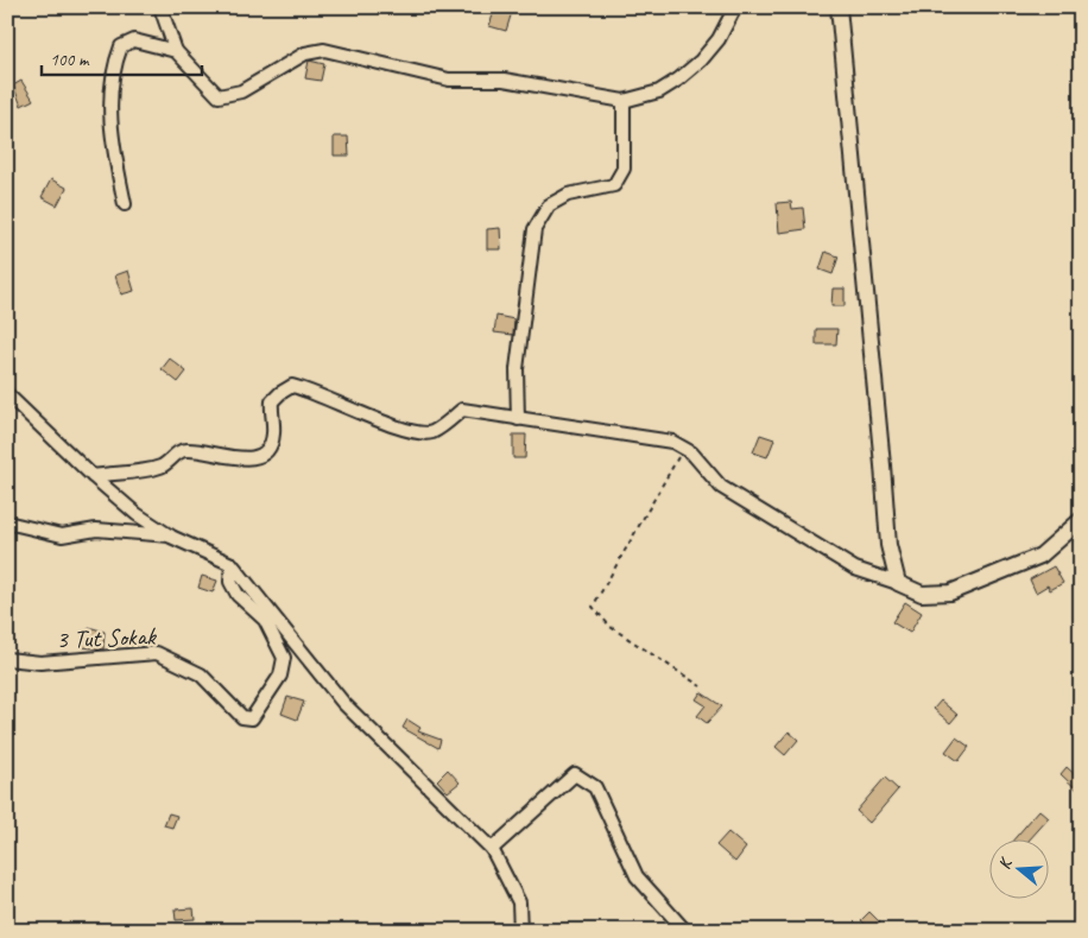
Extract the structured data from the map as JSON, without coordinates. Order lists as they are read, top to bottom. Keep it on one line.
{"streets":{"street":["3 Tut Sokak"]},"scale_bar":"100 m","north":"left"}
